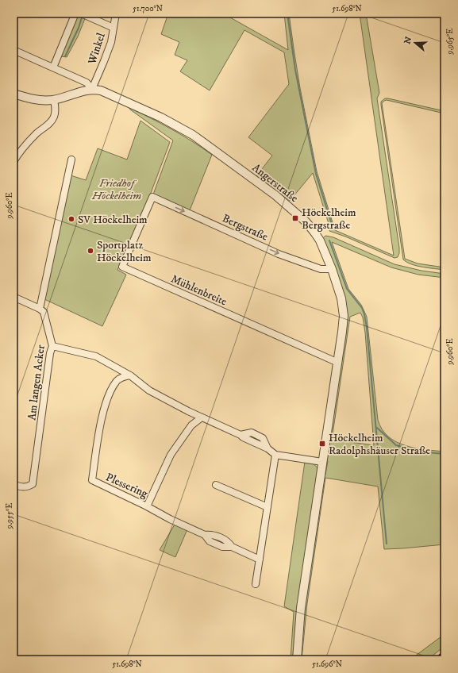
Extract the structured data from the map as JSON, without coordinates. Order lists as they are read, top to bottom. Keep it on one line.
{"streets":{"street":["Winkel","Angerstraße","Bergstraße","Mühlenbreite","Am langen Acker","Plessering"]},"crossings":[["Winkel","Angerstraße"],["Angerstraße","Bergstraße"],["Angerstraße","Mühlenbreite"],["Bergstraße","Mühlenbreite"]],"one_way":["Bergstraße"],"parks":["Friedhof Höckelheim"],"places":{"transit":["Höckelheim Bergstraße","Höckelheim Radolphshäuser Straße"],"other":["SV Höckelheim","Sportplatz Höckelheim"]},"north":"left","coordinates":["51.700°N","51.698°N","9.965°E","9.960°E","9.955°E","51.696°N"]}
